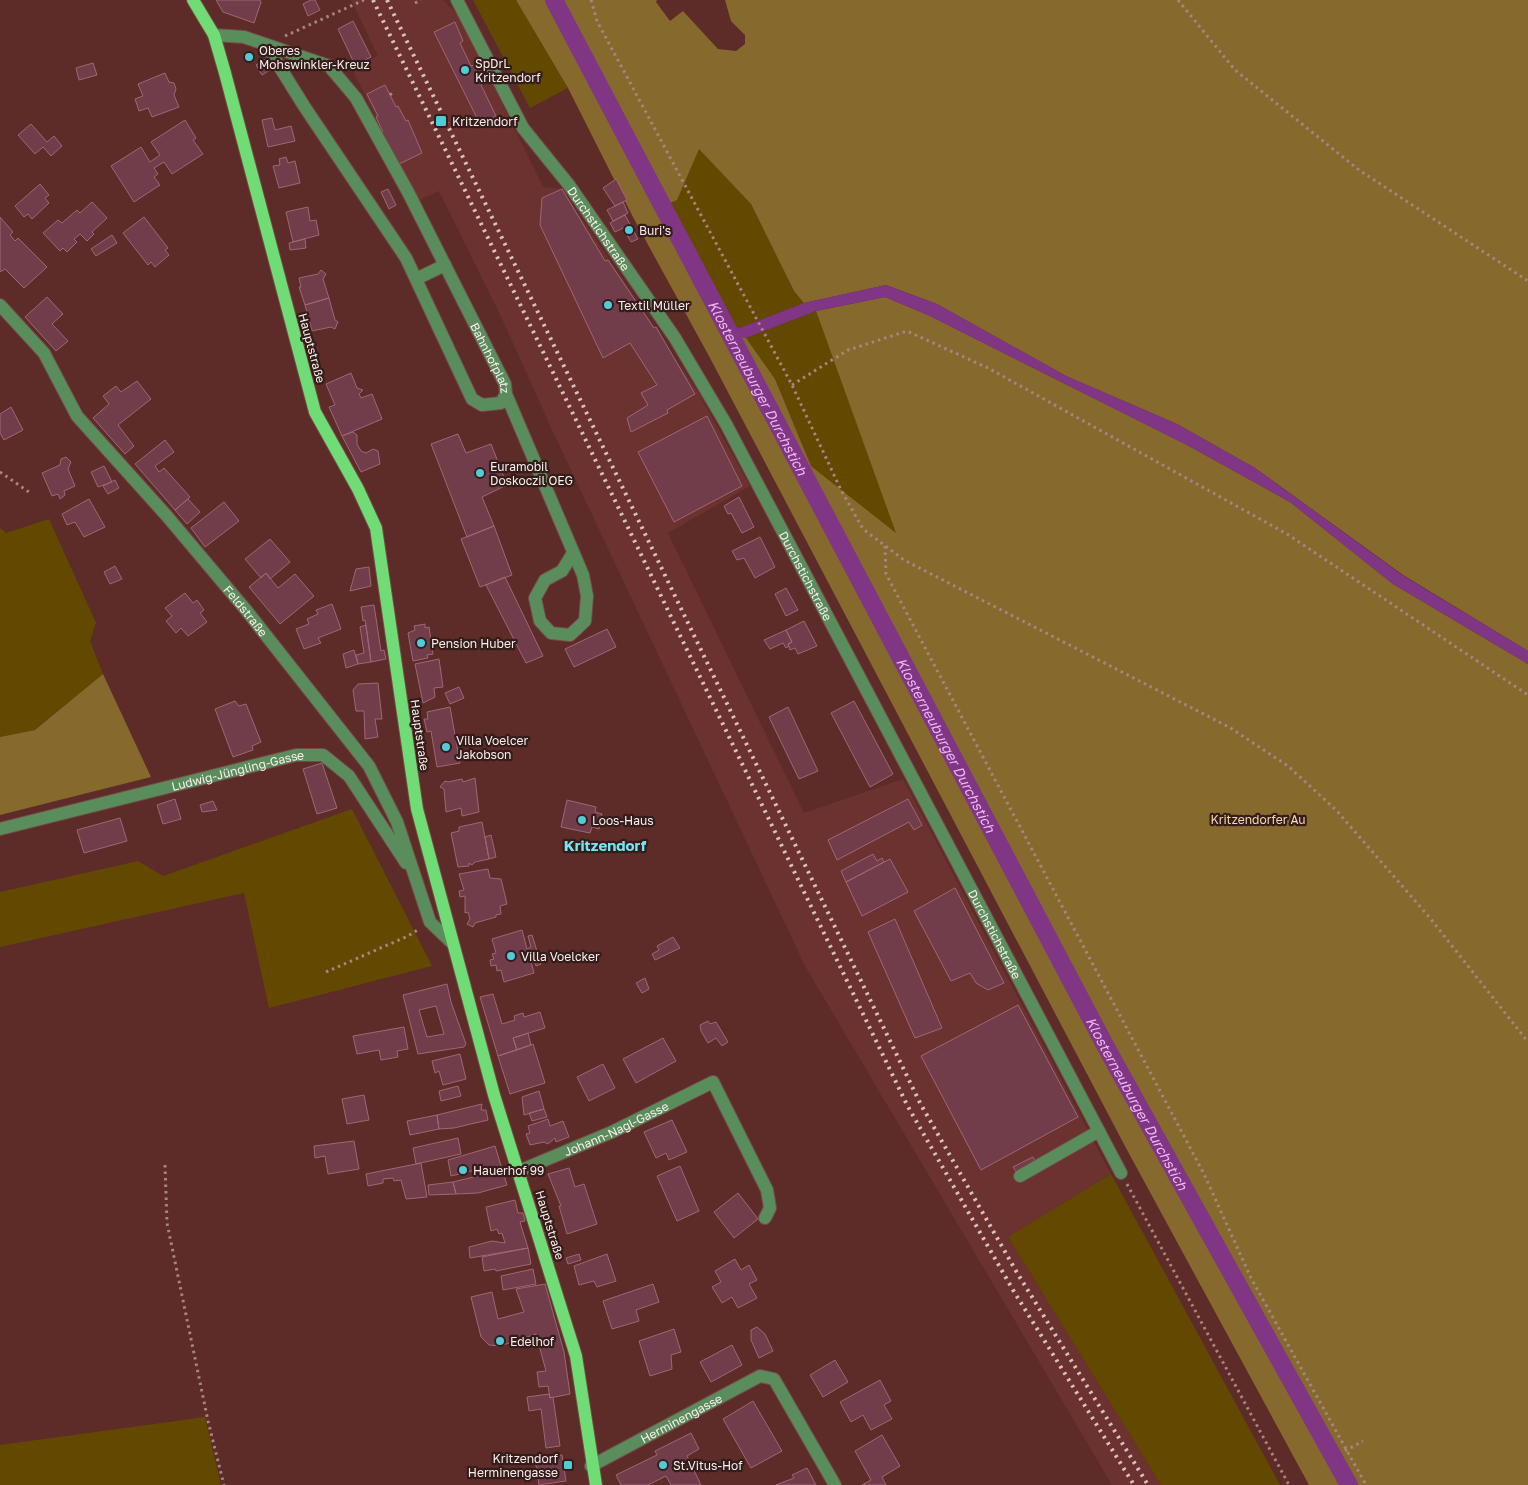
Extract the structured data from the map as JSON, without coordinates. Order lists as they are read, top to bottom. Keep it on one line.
{"streets":{"main road":["Hauptstraße"],"street":["Durchstichstraße","Bahnhofplatz","Feldstraße","Ludwig-Jüngling-Gasse","Johann-Nagl-Gasse","Herminengasse"]},"crossings":[["Hauptstraße","Bahnhofplatz"],["Hauptstraße","Feldstraße"],["Hauptstraße","Johann-Nagl-Gasse"],["Hauptstraße","Herminengasse"],["Feldstraße","Ludwig-Jüngling-Gasse"]],"districts":["Kritzendorf"],"water":["Klosterneuburger Durchstich"],"parks":["Kritzendorfer Au"],"places":{"other":["Oberes Mohswinkler-Kreuz","SpDrL Kritzendorf","Buri's","Textil Müller","Euramobil Doskoczil OEG","Pension Huber","Villa Voelcer Jakobson","Loos-Haus","Villa Voelcker","Hauerhof 99","Edelhof","St.Vitus-Hof"],"transit":["Kritzendorf","Kritzendorf Herminengasse"]}}
